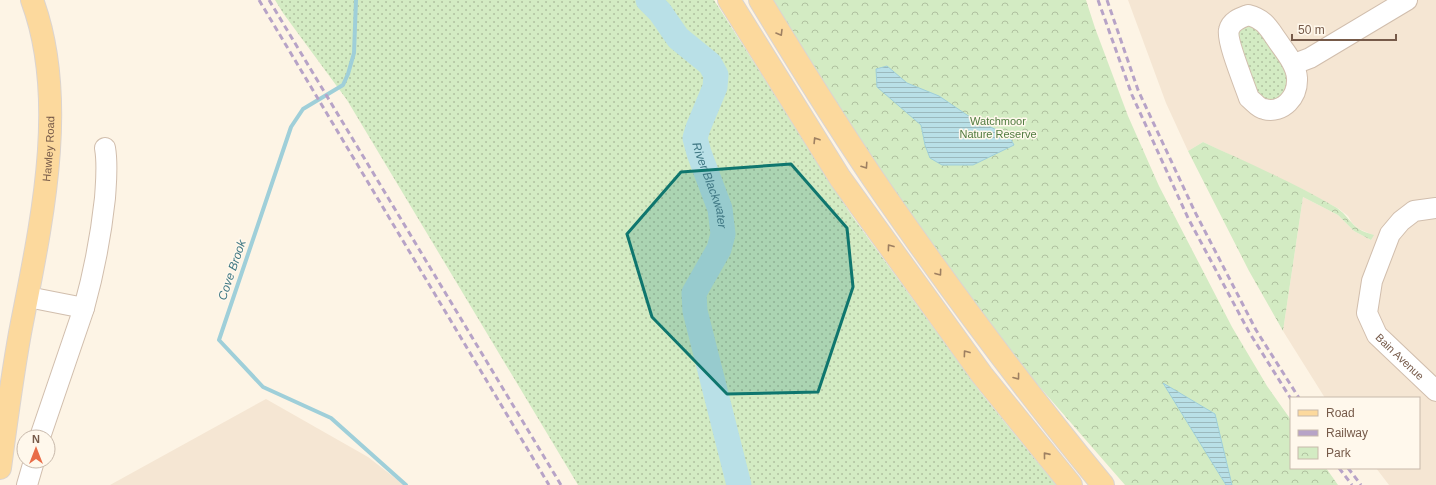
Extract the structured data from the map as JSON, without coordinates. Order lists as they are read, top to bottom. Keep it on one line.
{"streets":{"main road":["Hawley Road"],"street":["Bain Avenue"]},"water":["River Blackwater","Cove Brook"],"parks":["Watchmoor Nature Reserve"],"legend":["Road","Railway","Park"],"scale_bar":"50 m","north":"top"}
